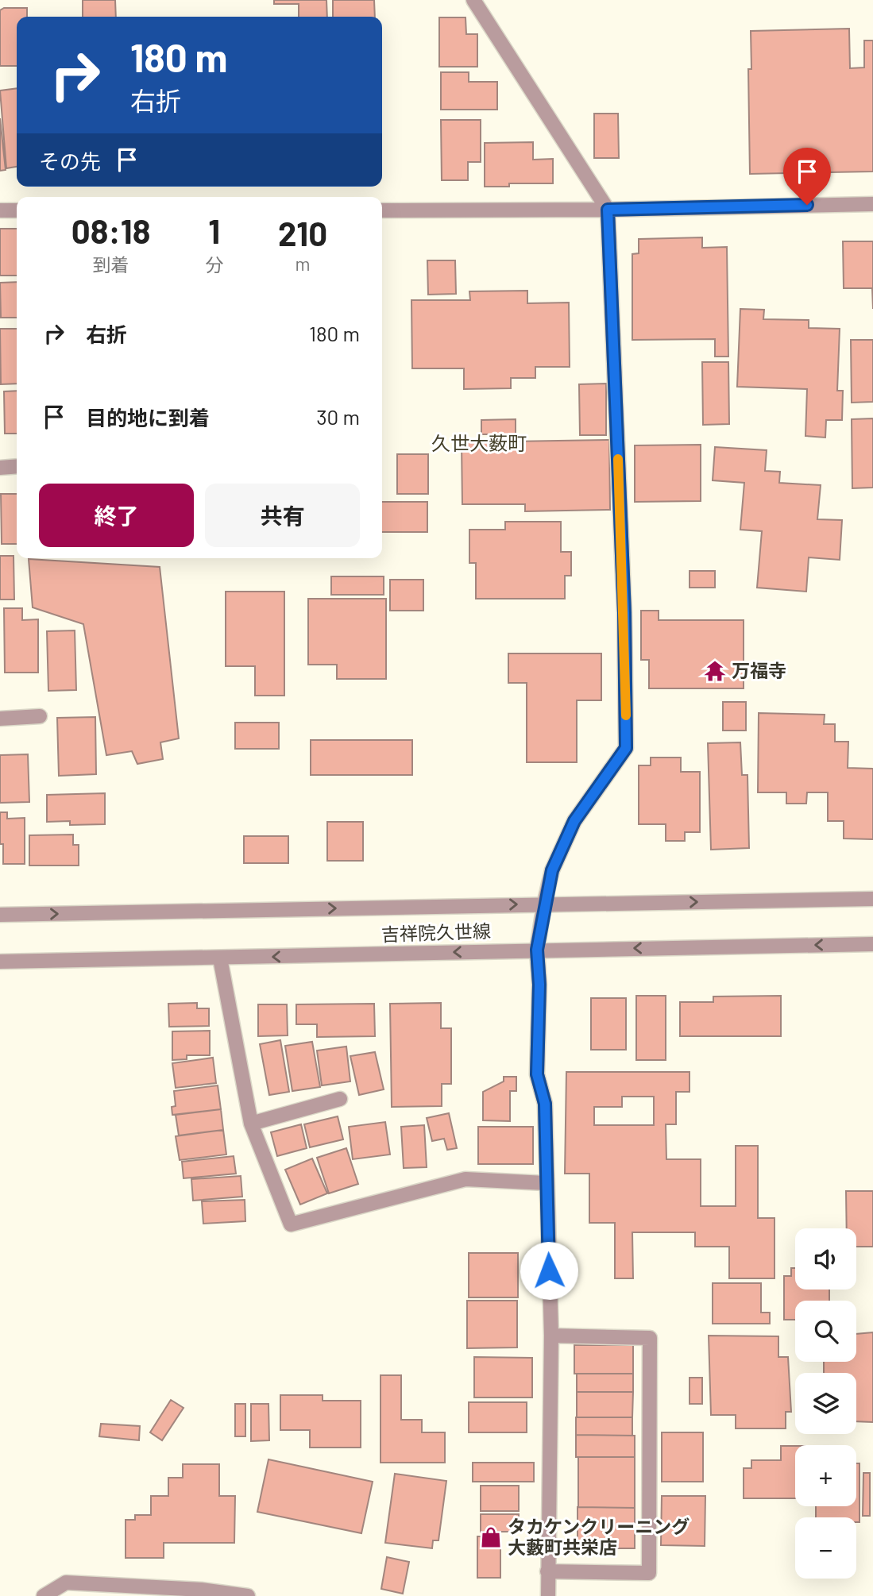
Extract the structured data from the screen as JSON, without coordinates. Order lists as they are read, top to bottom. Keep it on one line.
{"streets":{"street":["吉祥院久世線"]},"districts":["久世大薮町"],"places":{"temple":["万福寺"],"shop":["タカケンクリーニング 大藪町共栄店"]},"page":{"turn":["180 m","右折"],"then":"その先","eta":["08:18","到着","1","分","210","m"],"list":[{"name":"右折","value":"180 m"},{"name":"目的地に到着","value":"30 m"}],"buttons":["終了","共有"],"map_buttons":["+","−"]}}
